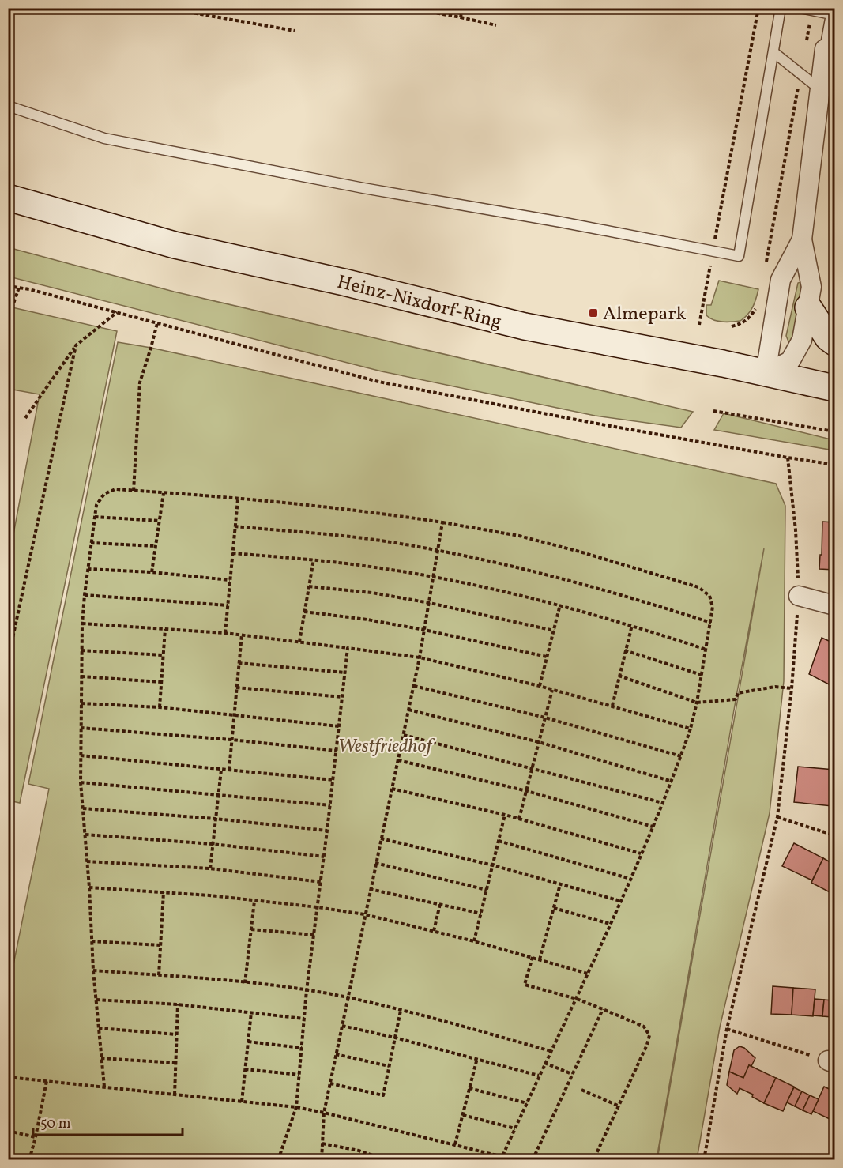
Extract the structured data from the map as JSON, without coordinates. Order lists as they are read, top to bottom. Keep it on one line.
{"streets":{"main road":["Heinz-Nixdorf-Ring"]},"parks":["Westfriedhof"],"places":{"transit":["Almepark"]},"scale_bar":"50 m"}
